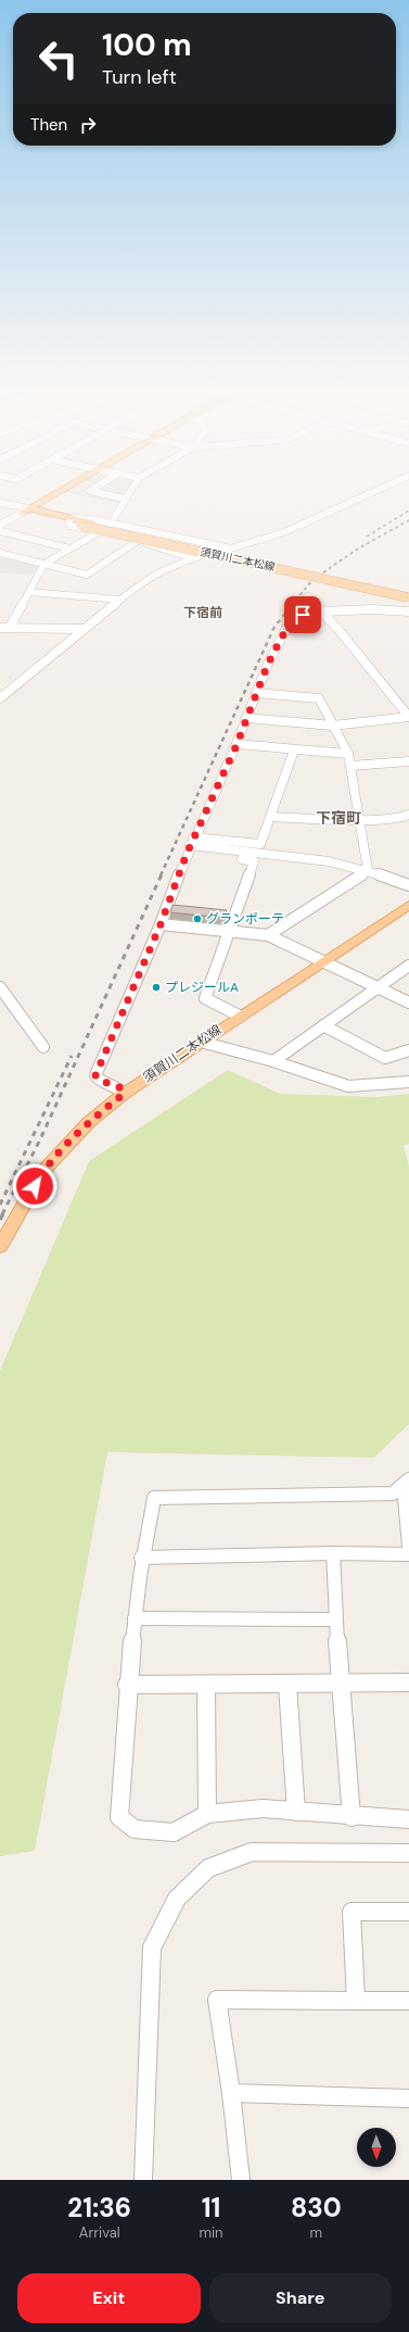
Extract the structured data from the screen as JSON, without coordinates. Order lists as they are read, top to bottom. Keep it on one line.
{"streets":{"main road":["須賀川二本松線"]},"districts":["下宿前","下宿町"],"places":["グランポーテ","プレジールA"],"north":"bottom","page":{"turn":["100 m","Turn left"],"then":"Then","eta":["21:36","Arrival","11","min","830","m"],"buttons":["Exit","Share"]}}
